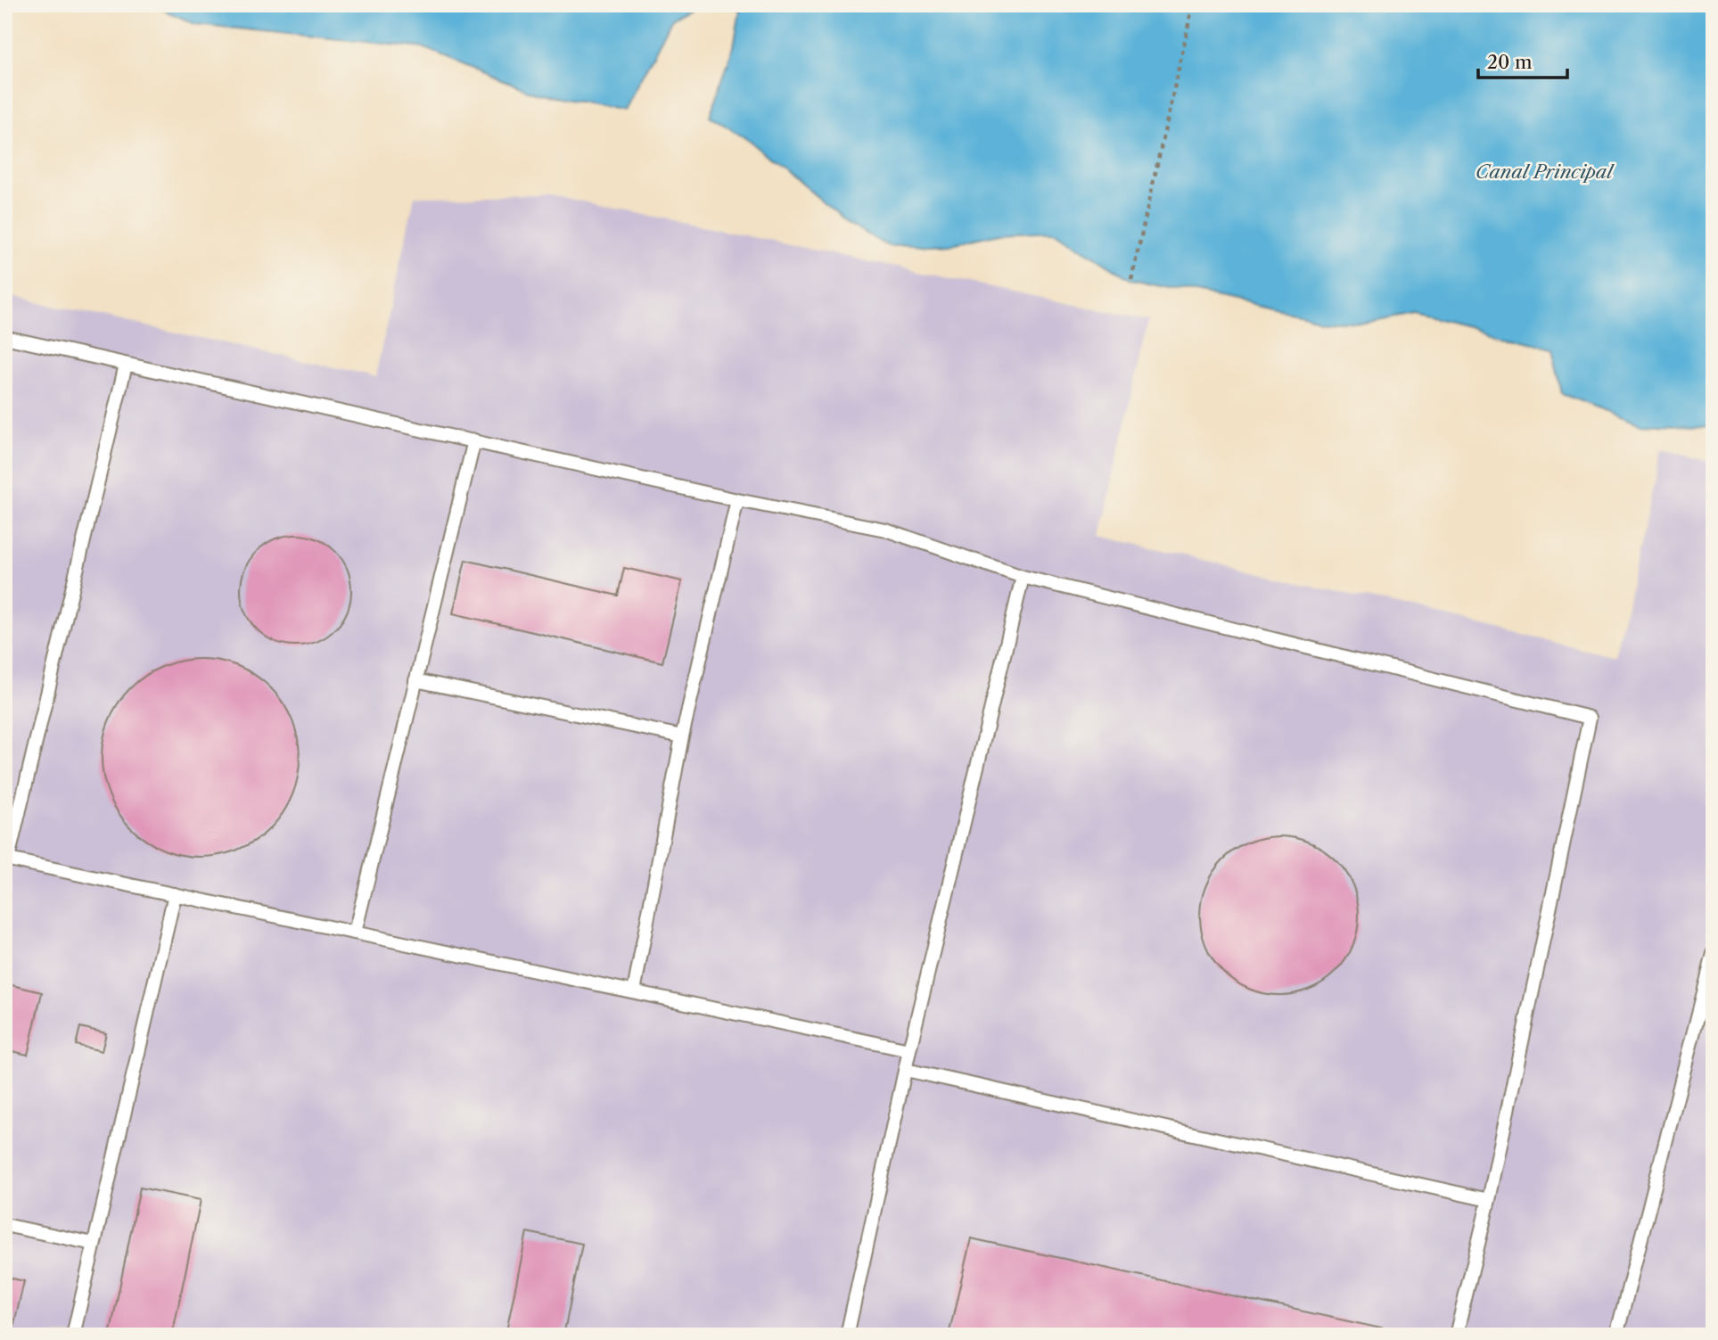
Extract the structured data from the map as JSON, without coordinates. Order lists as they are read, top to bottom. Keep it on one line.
{"water":["Canal Principal"],"scale_bar":"20 m"}
